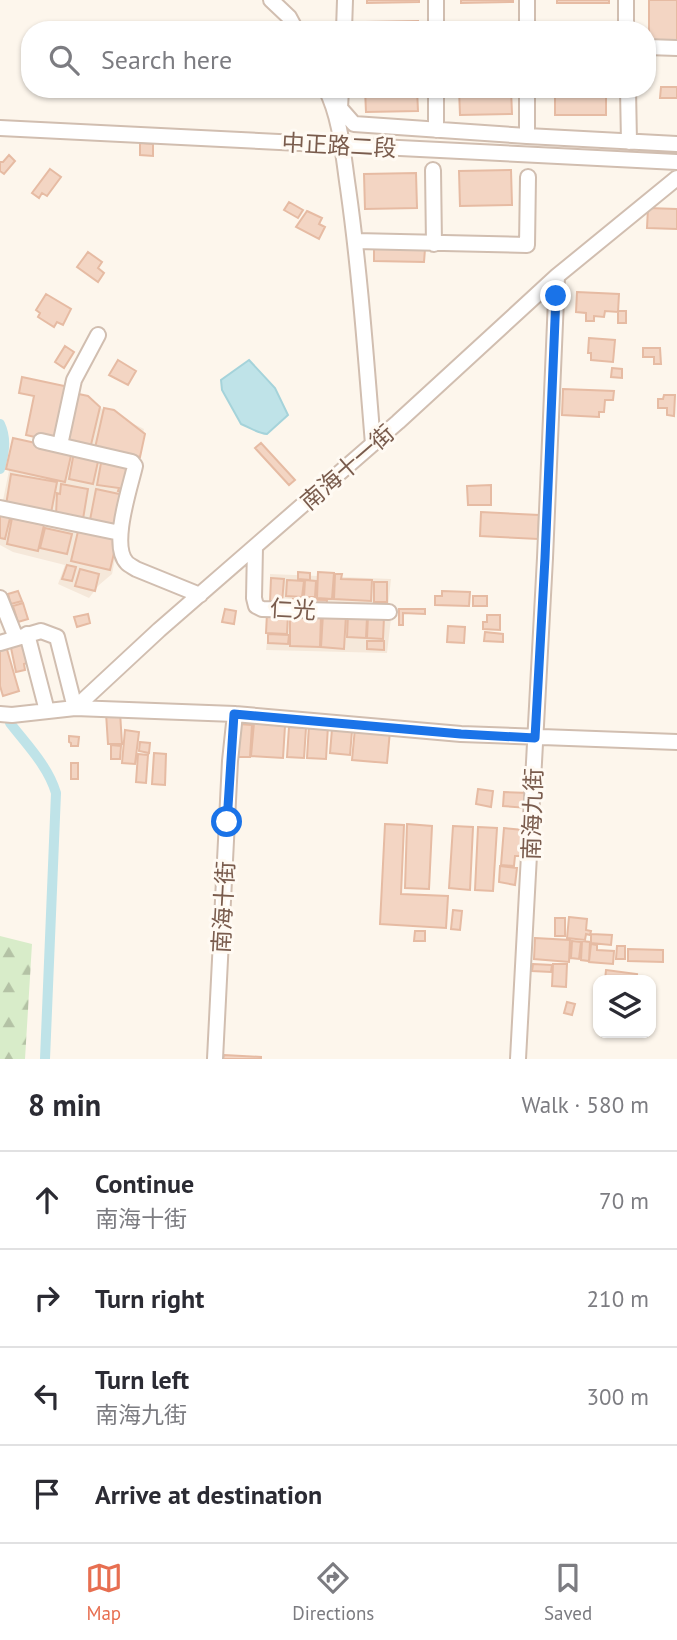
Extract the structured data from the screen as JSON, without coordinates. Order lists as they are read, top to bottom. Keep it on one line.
{"streets":{"street":["中正路二段","南海十一街","仁光","南海九街","南海十街"]},"crossings":[["南海十一街","仁光"],["南海十一街","南海九街"]],"page":{"search":"Search here","heading":["8 min","Walk · 580 m"],"list":[["Continue","南海十街","70 m"],["Turn right","210 m"],["Turn left","南海九街","300 m"],"Arrive at destination"],"nav":["Map","Directions","Saved"]}}
